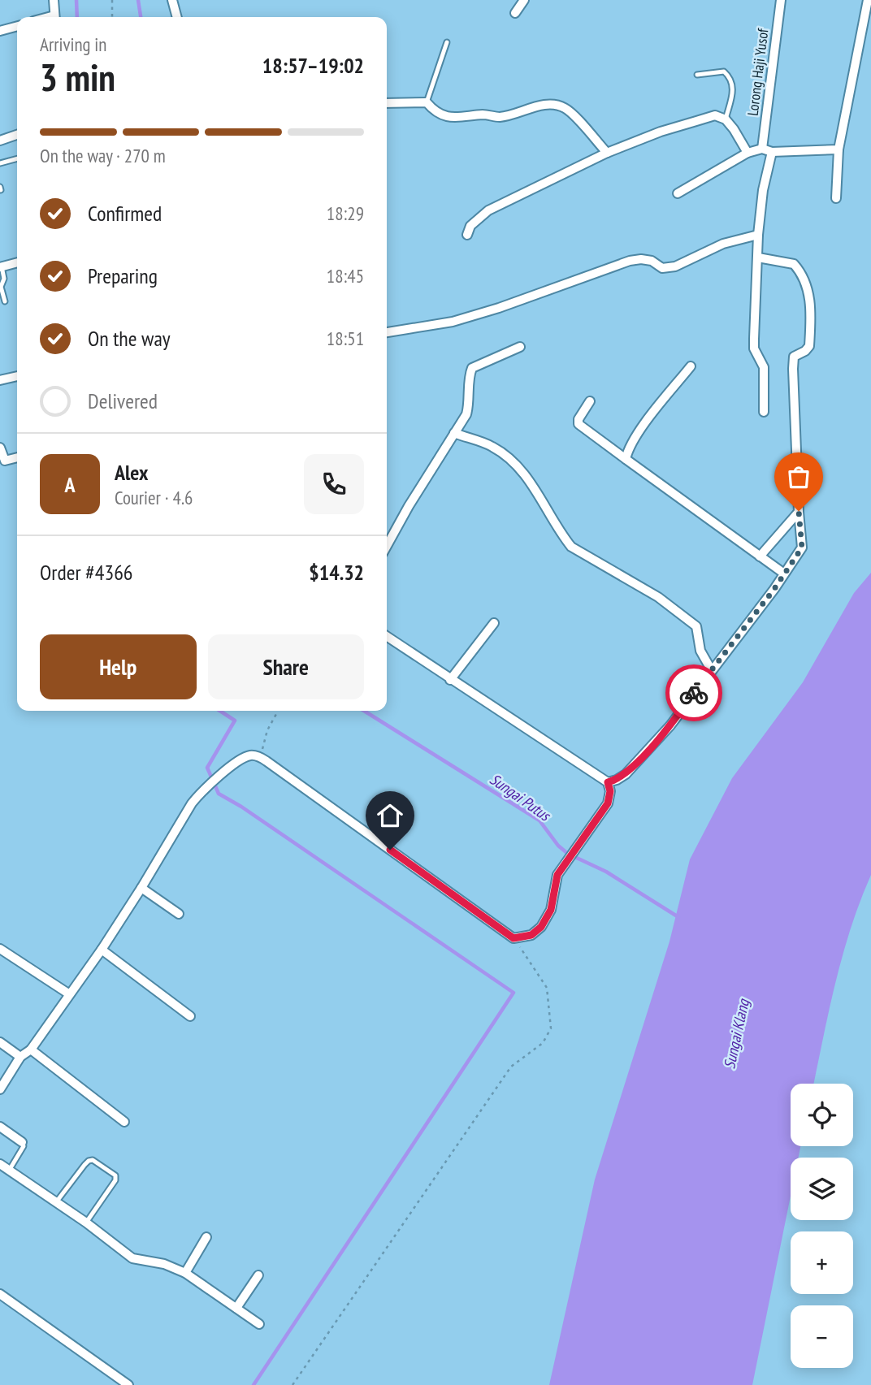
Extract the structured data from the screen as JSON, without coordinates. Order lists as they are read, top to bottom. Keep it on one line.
{"streets":{"street":["Lorong Haji Yusof"]},"water":["Sungai Putus","Sungai Klang"],"page":{"heading":["3 min","Arriving in","18:57–19:02"],"panel":["Alex","Courier · 4.6","Order #4366","$14.32"],"bar":"On the way · 270 m","list":[["Confirmed","18:29"],["Preparing","18:45"],["On the way","18:51"],"Delivered"],"round":"A","buttons":["Help","Share"],"map_buttons":["+","−"]}}
